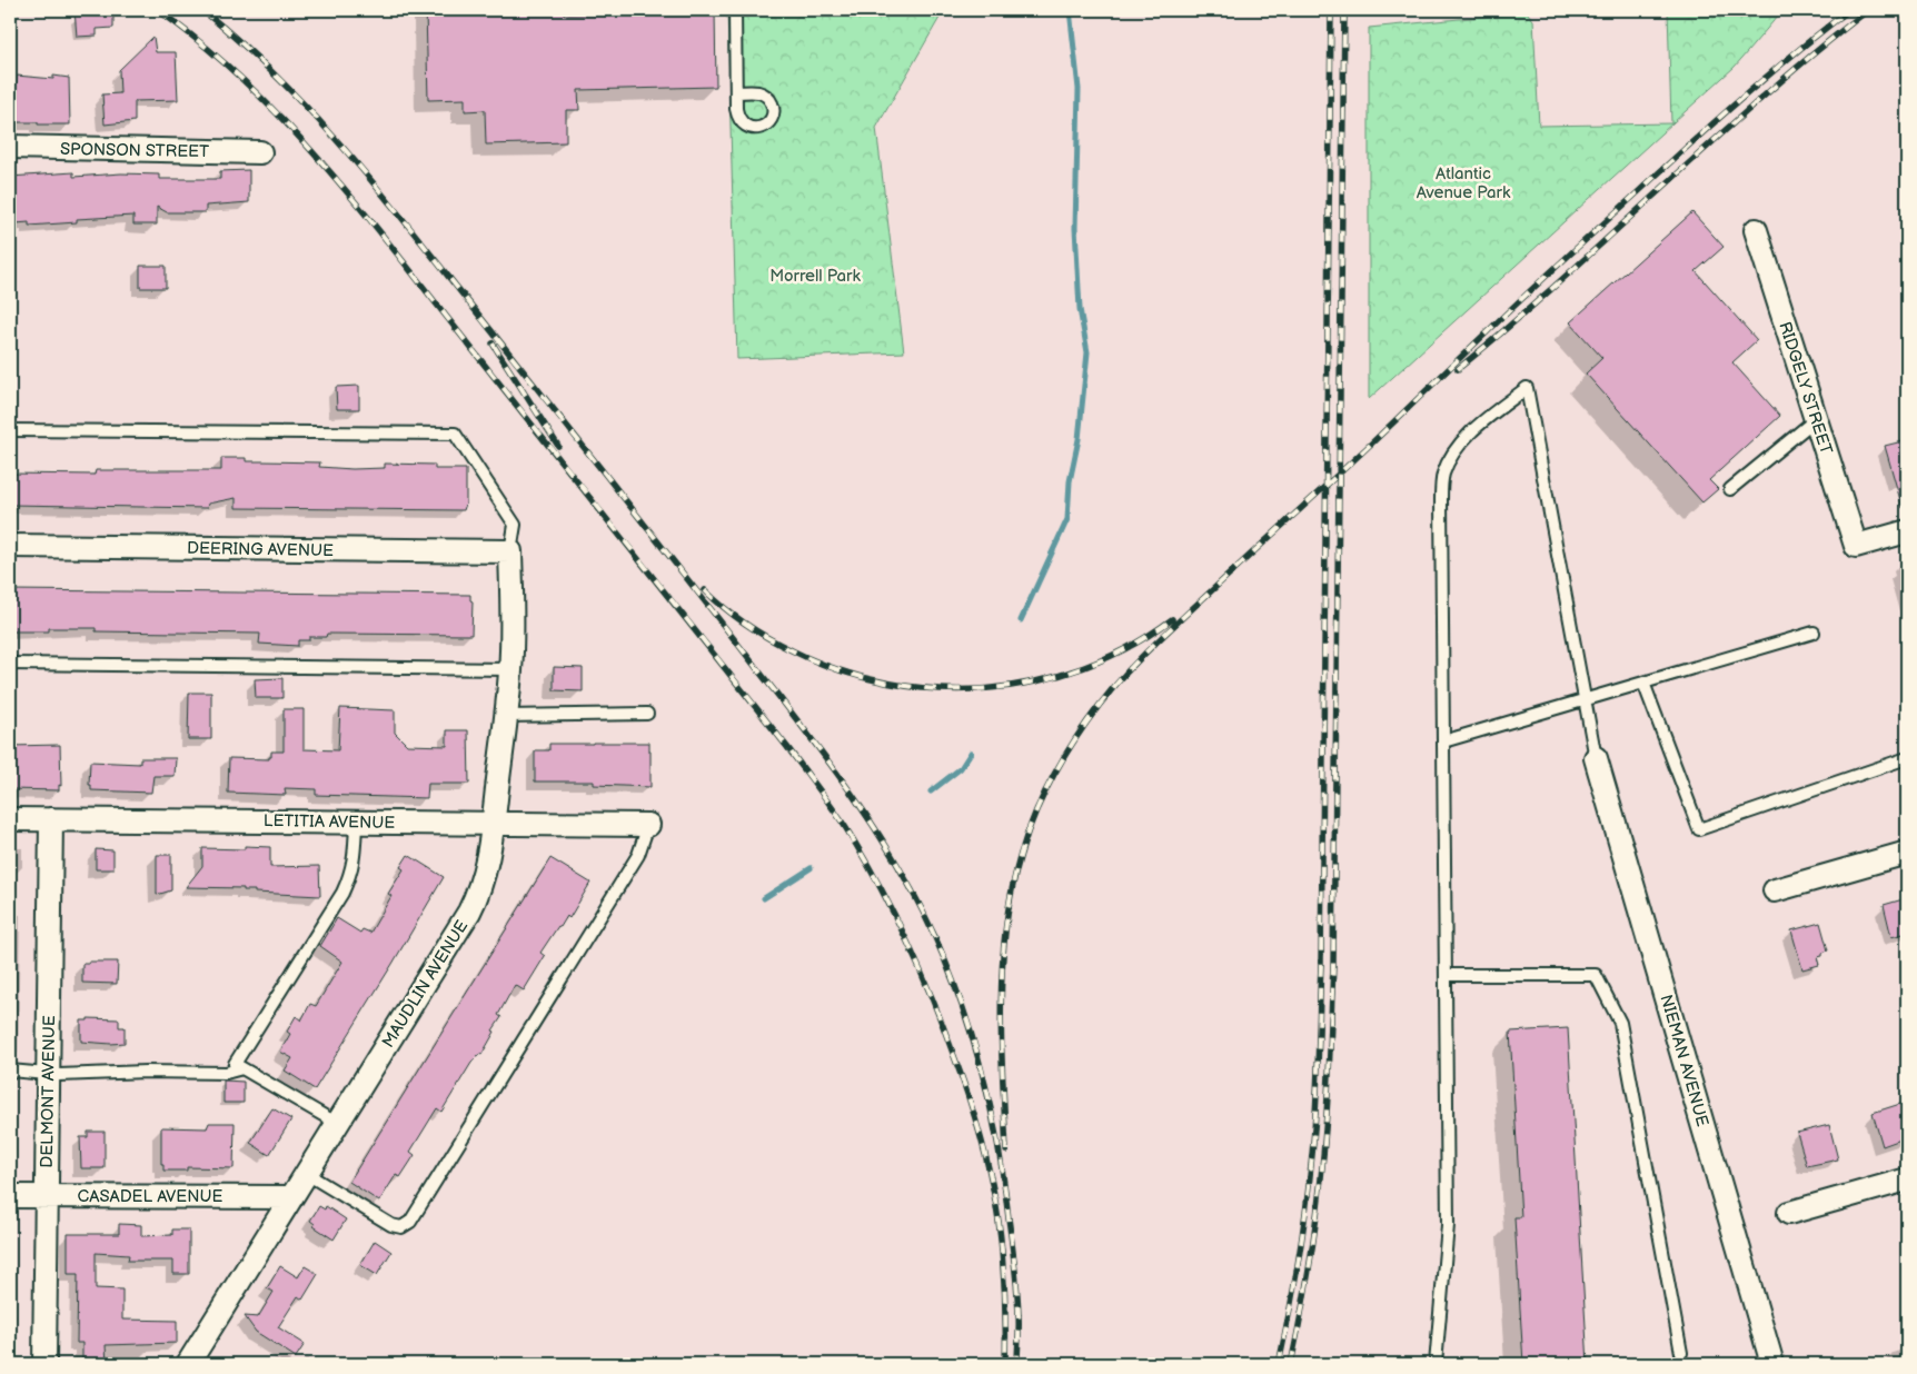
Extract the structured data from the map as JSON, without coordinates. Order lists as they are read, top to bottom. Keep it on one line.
{"streets":{"street":["SPONSON STREET","RIDGELY STREET","DEERING AVENUE","LETITIA AVENUE","MAUDLIN AVENUE","NIEMAN AVENUE","DELMONT AVENUE","CASADEL AVENUE"]},"crossings":[["DEERING AVENUE","MAUDLIN AVENUE"],["LETITIA AVENUE","MAUDLIN AVENUE"],["LETITIA AVENUE","DELMONT AVENUE"],["MAUDLIN AVENUE","CASADEL AVENUE"],["DELMONT AVENUE","CASADEL AVENUE"]],"parks":["Atlantic Avenue Park","Morrell Park"]}
